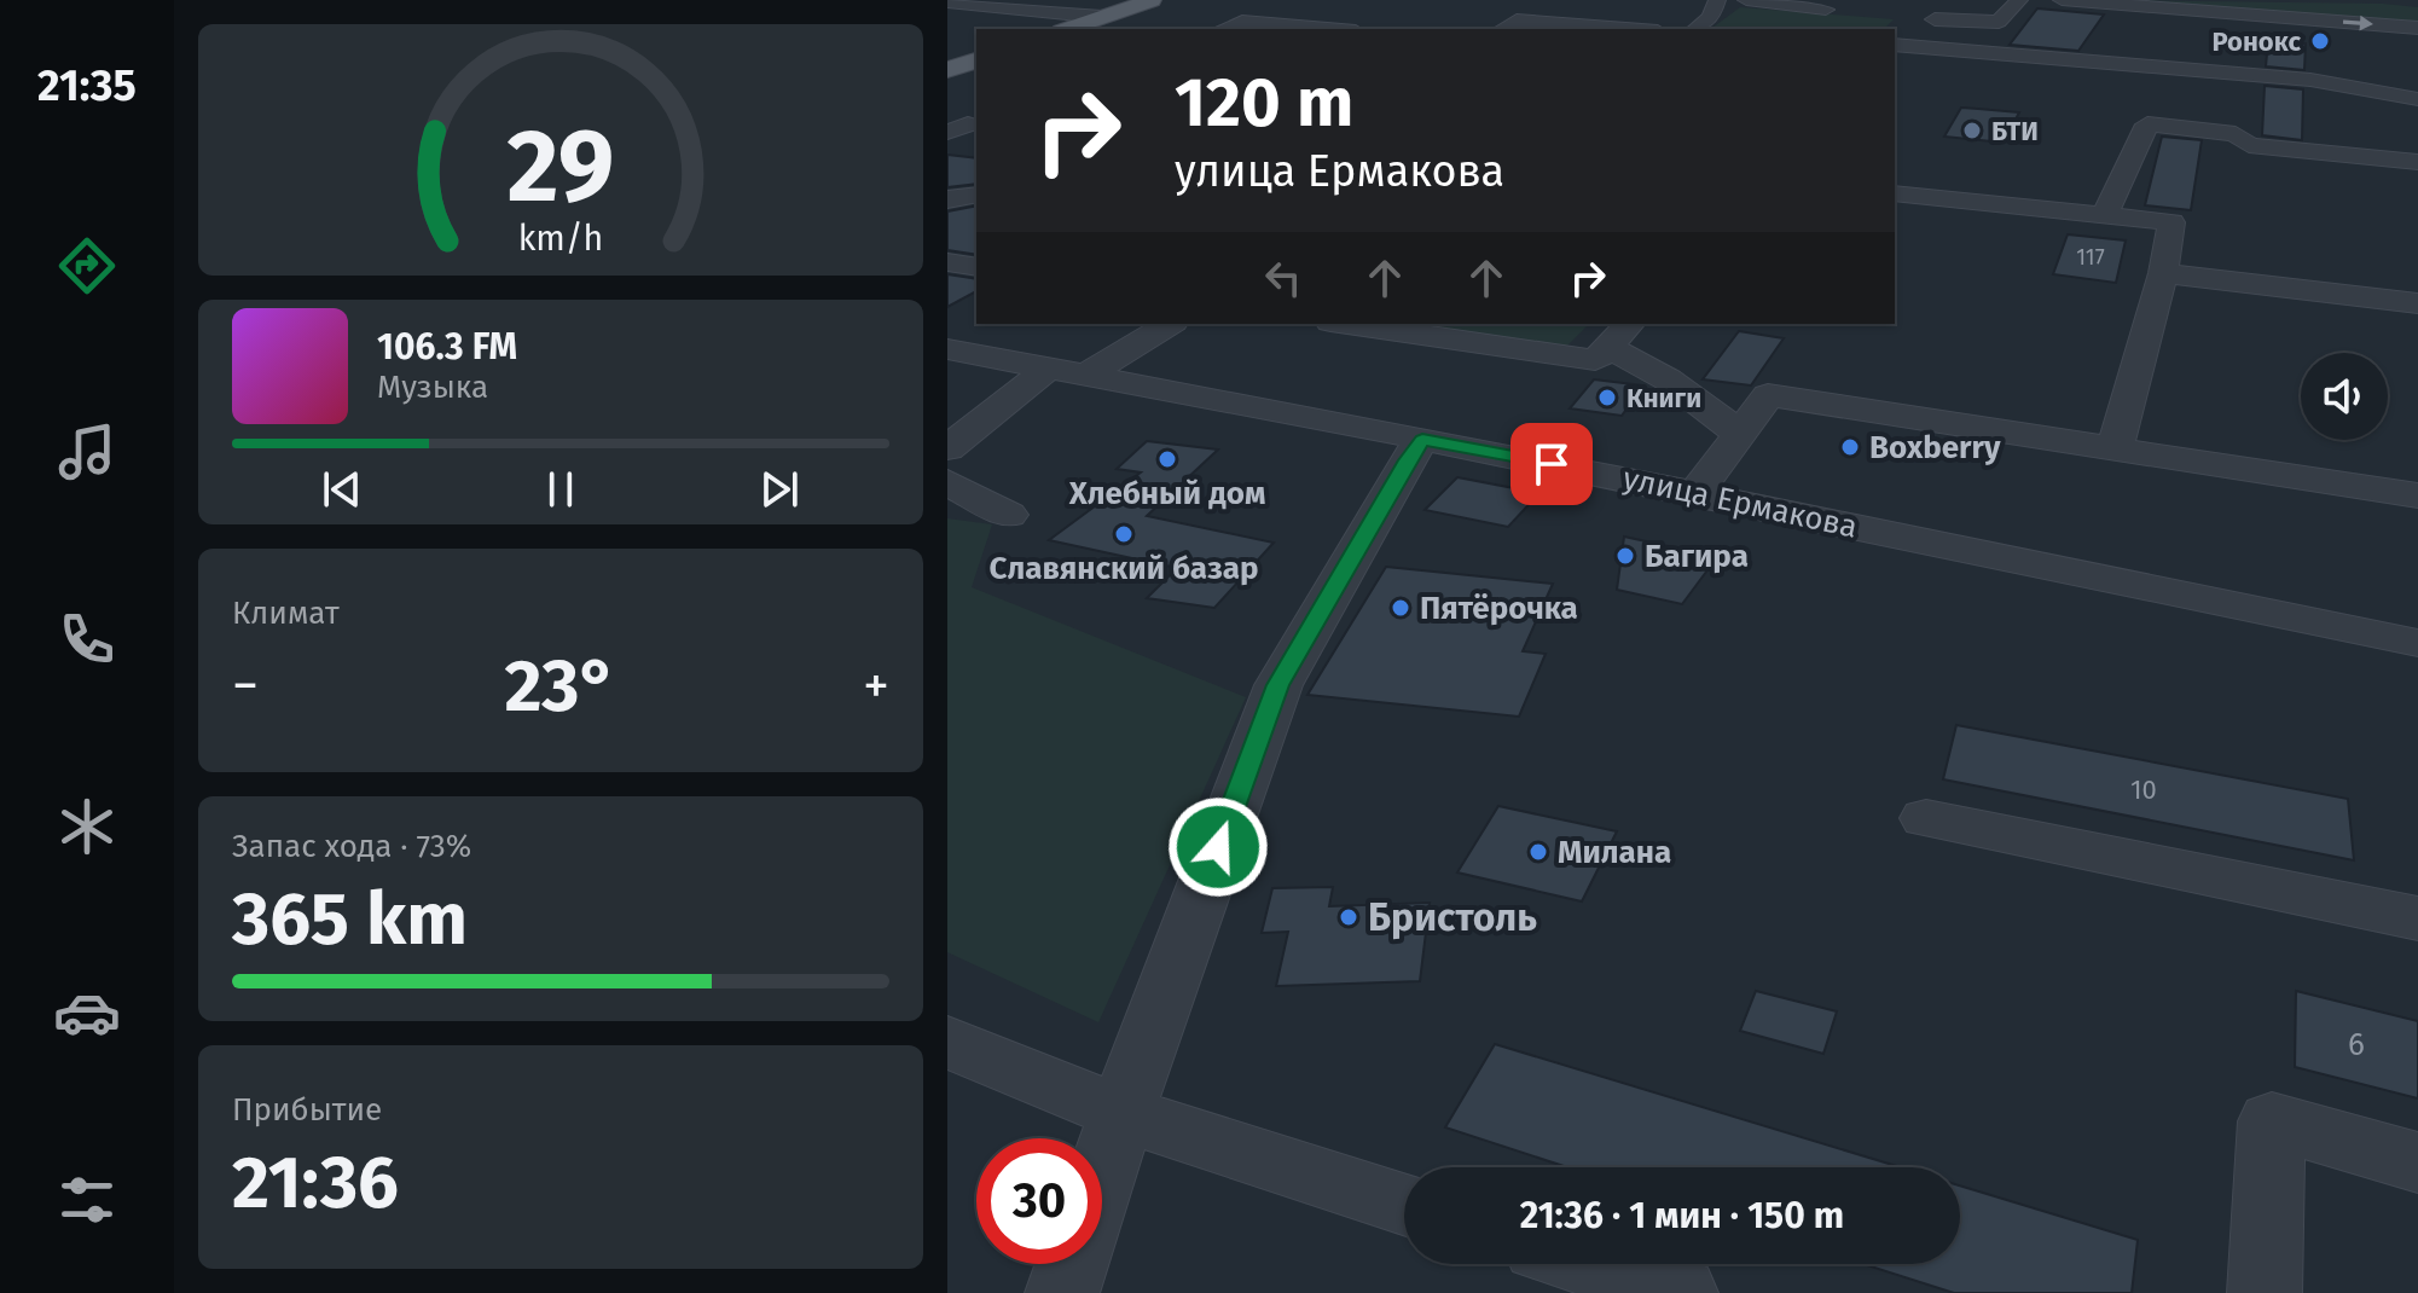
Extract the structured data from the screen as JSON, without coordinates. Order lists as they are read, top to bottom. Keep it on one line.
{"streets":{"street":["улица Ермакова"]},"places":["Ронокс","БТИ","Книги","Boxberry","Хлебный дом","Славянский базар","Багира","Пятёрочка","Милана","Бристоль"],"house_numbers":["117","10","6"],"page":{"tabs":"21:35","turn":["120 m","улица Ермакова"],"song":["106.3 FM","Музыка"],"tile":["Климат",["Запас хода · 73%","365 km"],["Прибытие","21:36"]],"heat":["−","23°","+"],"limit":"30","trip":"21:36 · 1 мин · 150 m","gauge":["29","km/h"]}}
